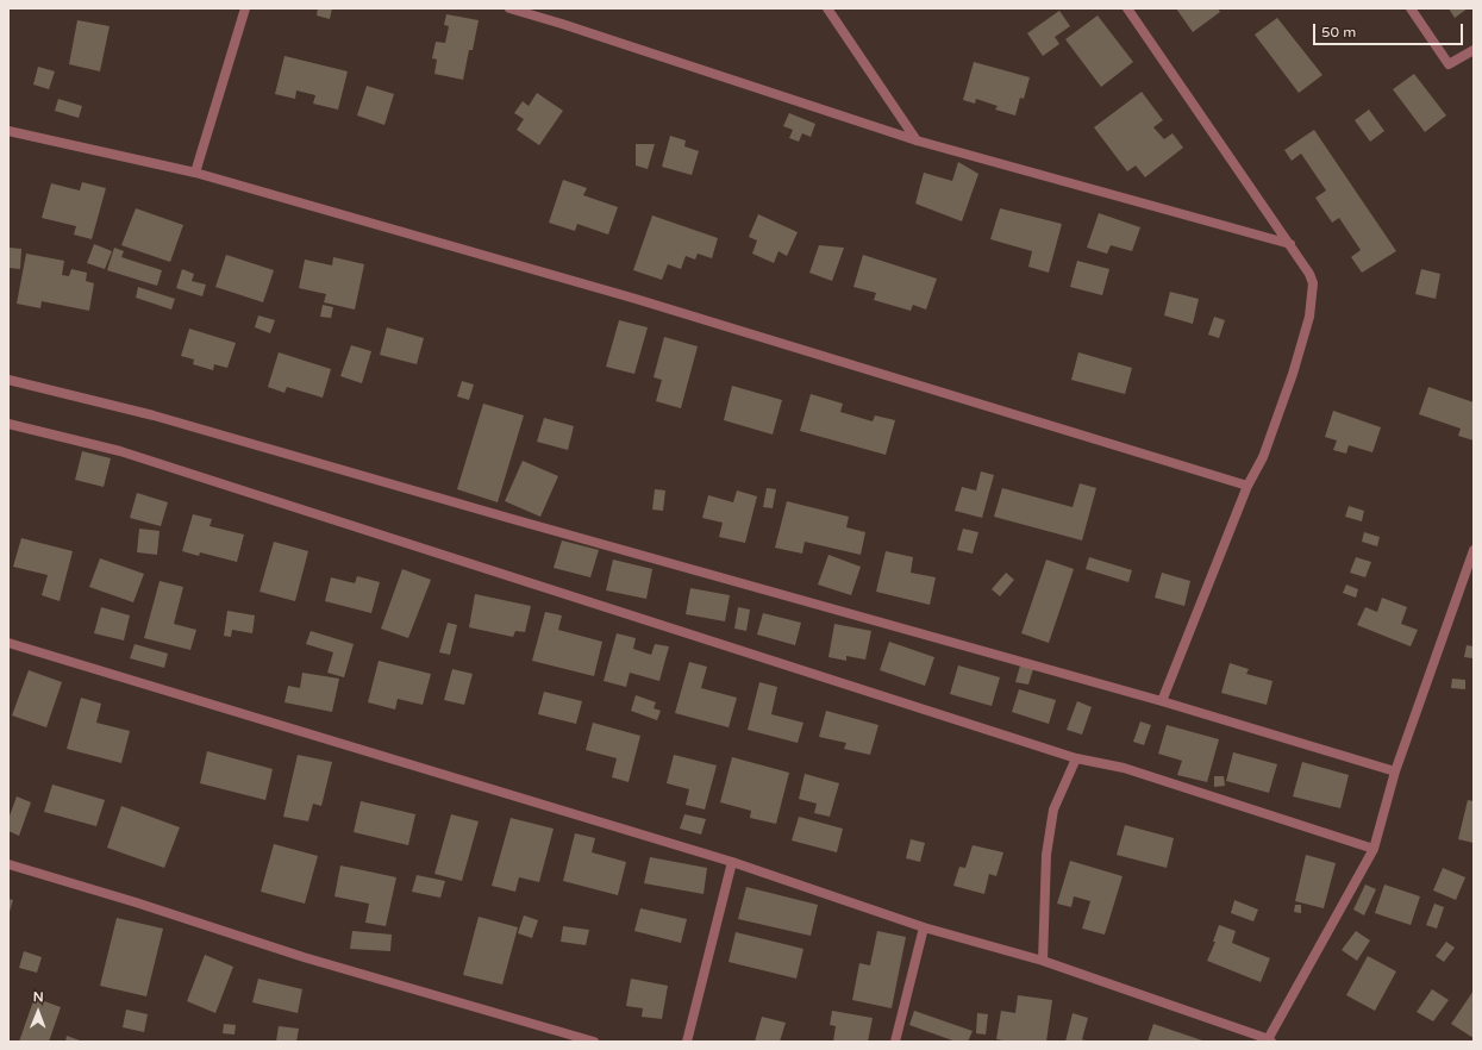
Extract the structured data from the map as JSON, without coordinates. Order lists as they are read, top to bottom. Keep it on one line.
{"scale_bar":"50 m","north":"top"}
